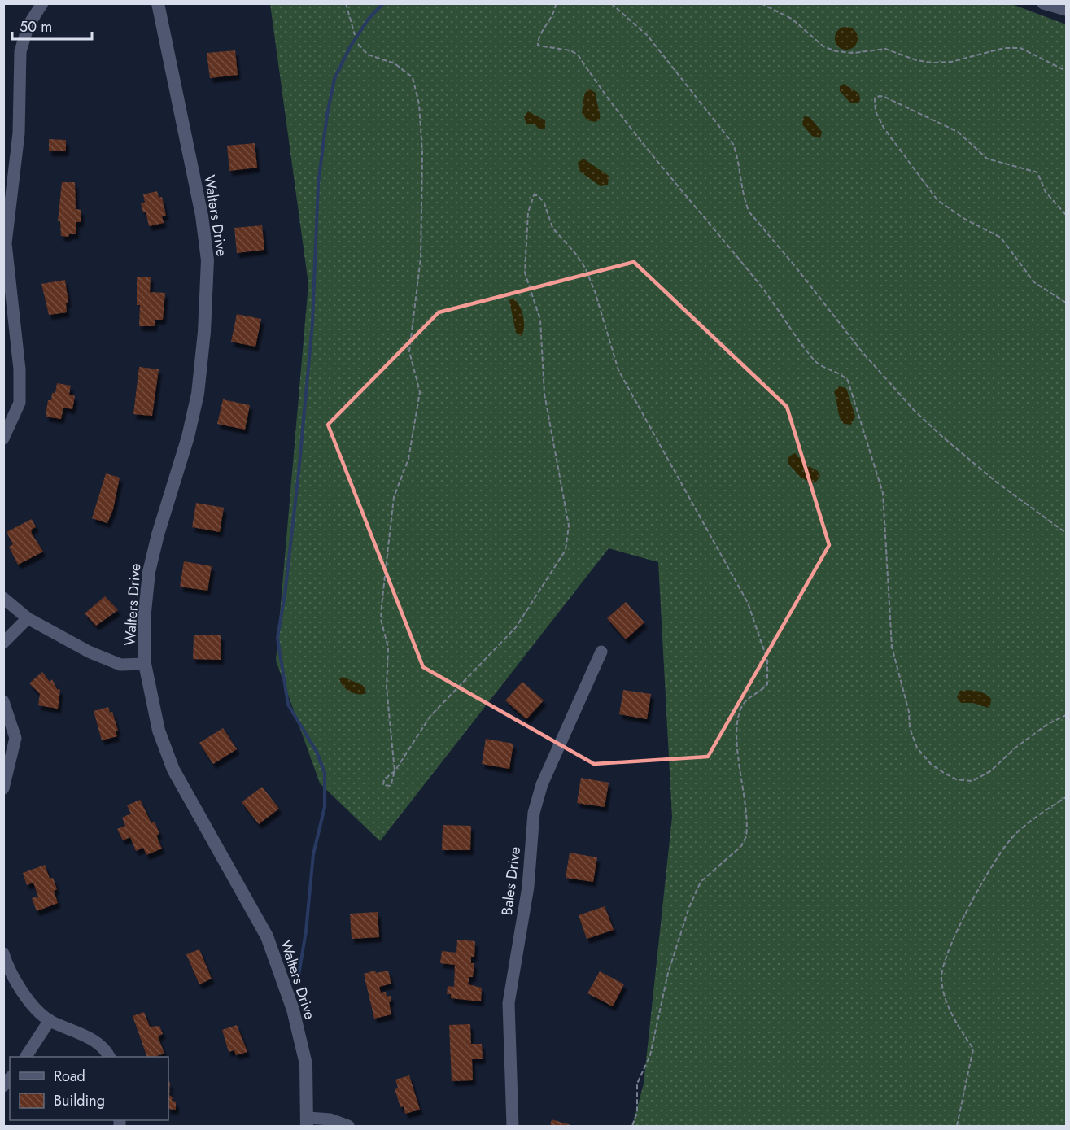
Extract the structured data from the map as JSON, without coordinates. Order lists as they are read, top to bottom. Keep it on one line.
{"streets":{"street":["Walters Drive","Bales Drive"]},"legend":["Road","Building"],"scale_bar":"50 m"}
